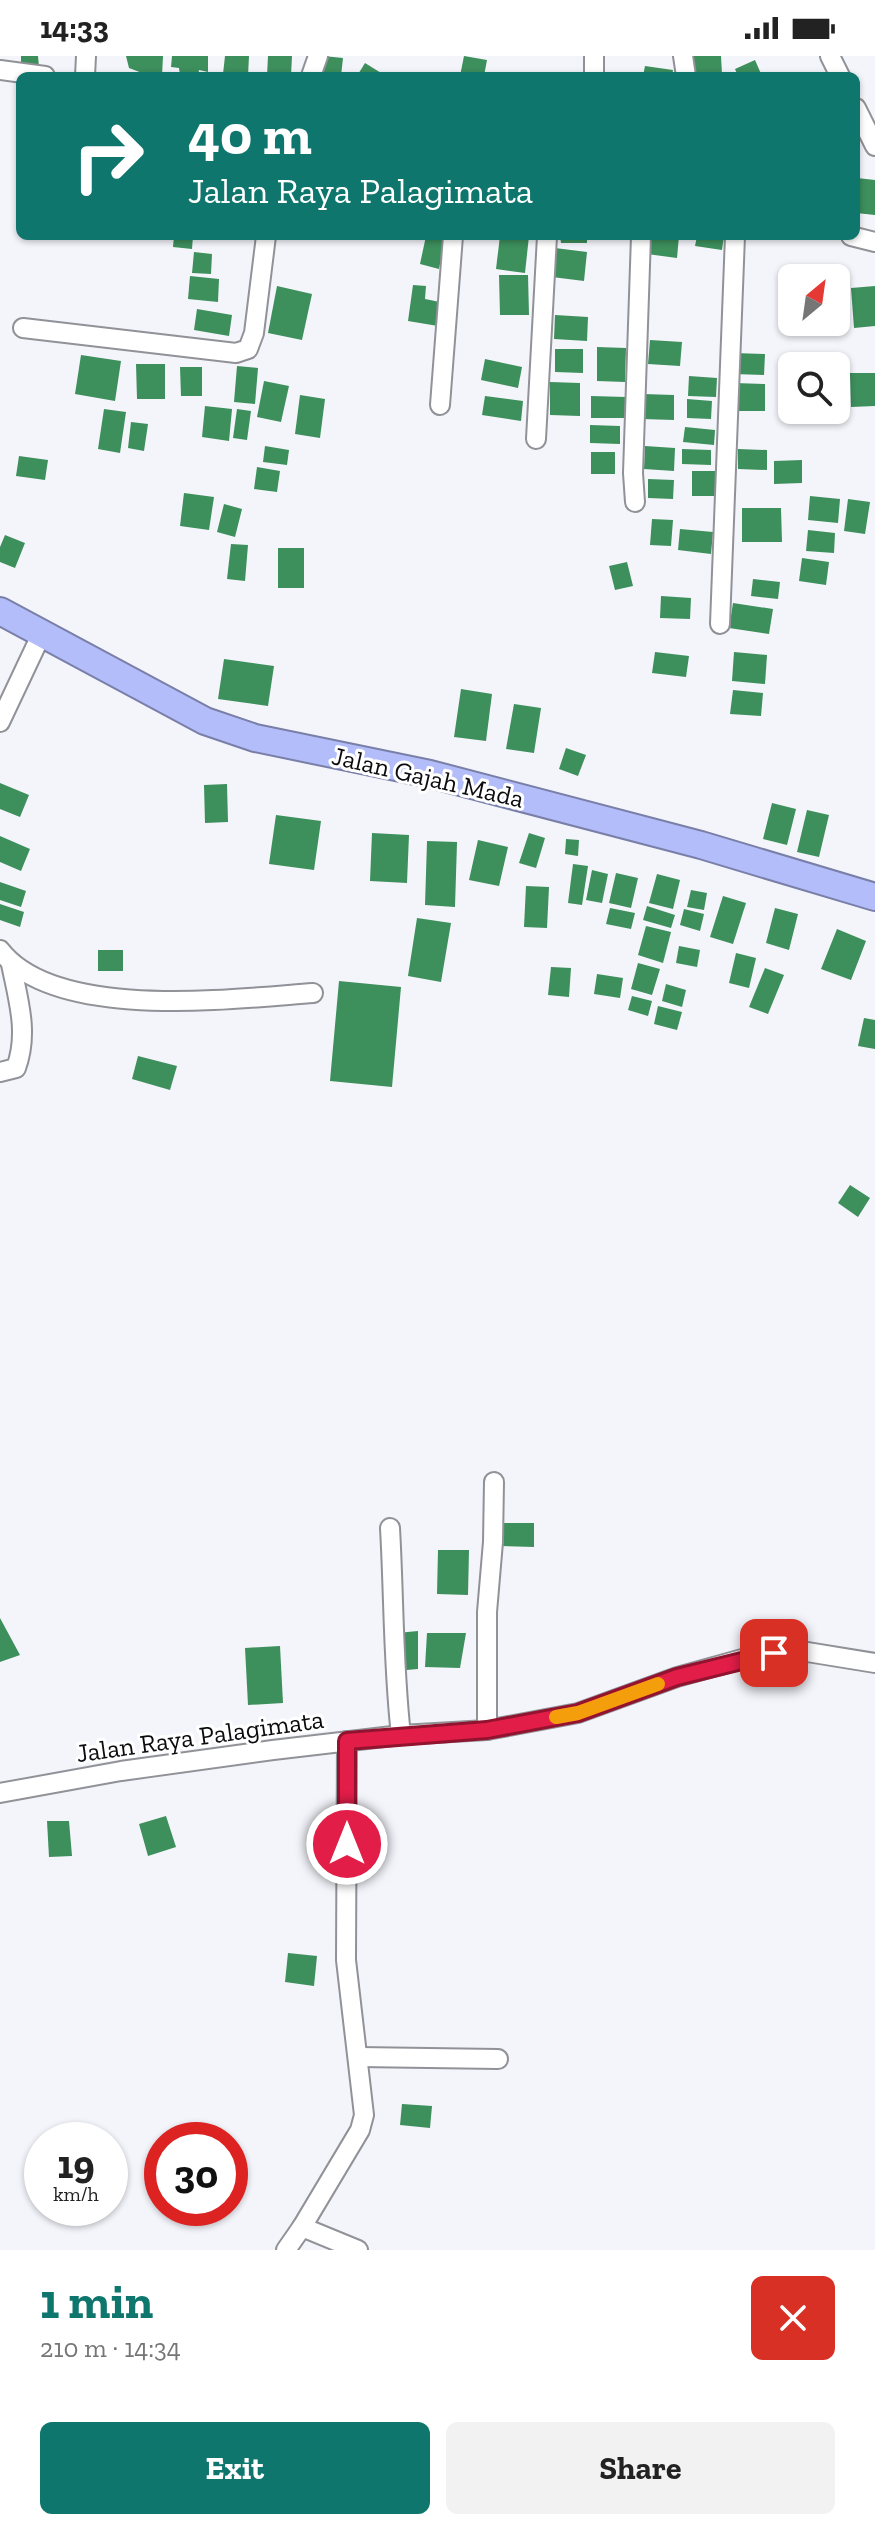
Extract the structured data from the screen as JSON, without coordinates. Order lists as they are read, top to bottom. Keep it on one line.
{"streets":{"highway":["Jalan Gajah Mada"],"street":["Jalan Raya Palagimata"]},"north":"top right","page":{"status":"14:33","turn":["40 m","Jalan Raya Palagimata"],"speed":"19 km/h","limit":"30","heading":["1 min","210 m · 14:34"],"buttons":["Exit","Share"]}}
